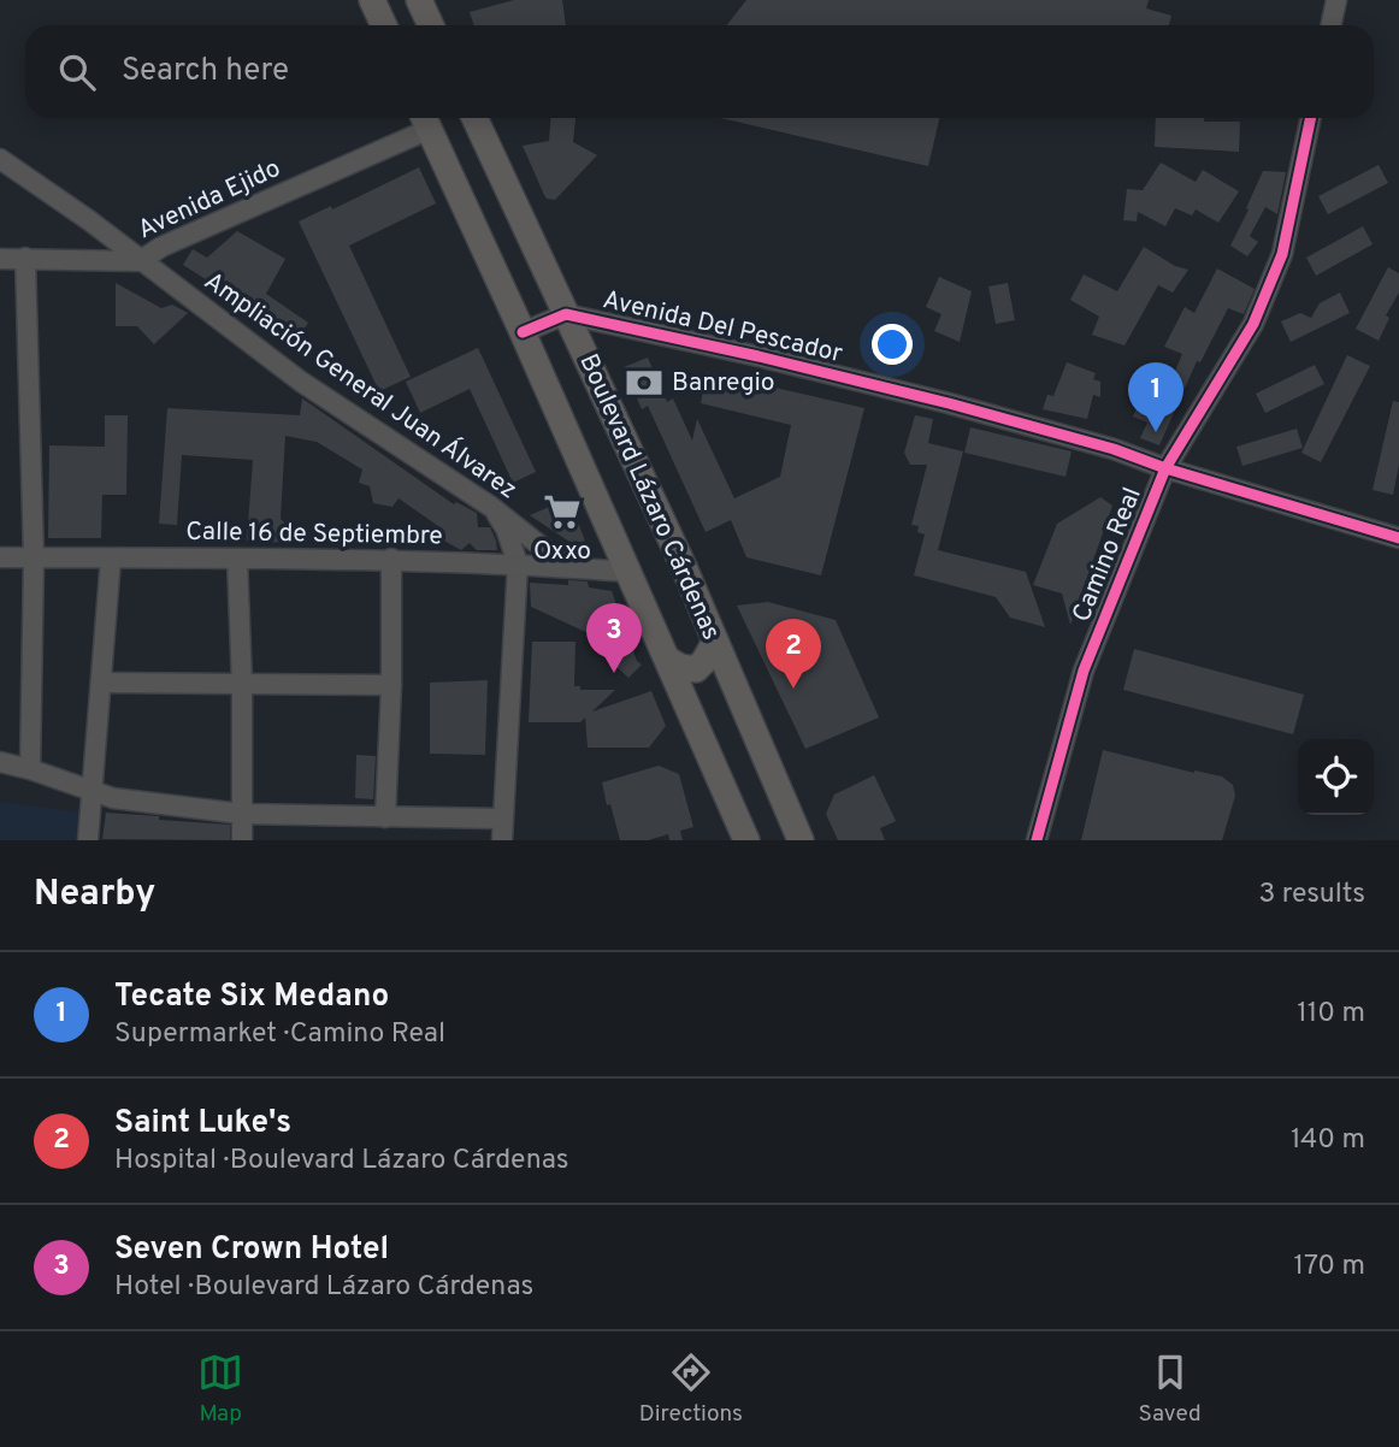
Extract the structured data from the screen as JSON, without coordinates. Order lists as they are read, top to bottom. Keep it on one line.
{"streets":{"main road":["Boulevard Lázaro Cárdenas"],"street":["Avenida Ejido","Avenida Del Pescador","Ampliación General Juan Álvarez","Calle 16 de Septiembre","Camino Real"]},"crossings":[["Avenida Ejido","Ampliación General Juan Álvarez"],["Avenida Ejido","Boulevard Lázaro Cárdenas"],["Avenida Del Pescador","Boulevard Lázaro Cárdenas"],["Avenida Del Pescador","Camino Real"],["Ampliación General Juan Álvarez","Calle 16 de Septiembre"],["Boulevard Lázaro Cárdenas","Calle 16 de Septiembre"]],"places":{"bank":["Banregio"],"supermarket":["Oxxo"]},"page":{"search":"Search here","pins":["1","3","2"],"heading":["Nearby","3 results"],"list":[{"mark":"1","name":"Tecate Six Medano","note":"Supermarket · Camino Real","value":"110 m"},{"mark":"2","name":"Saint Luke's","note":"Hospital · Boulevard Lázaro Cárdenas","value":"140 m"},{"mark":"3","name":"Seven Crown Hotel","note":"Hotel · Boulevard Lázaro Cárdenas","value":"170 m"}],"nav":["Map","Directions","Saved"]}}
